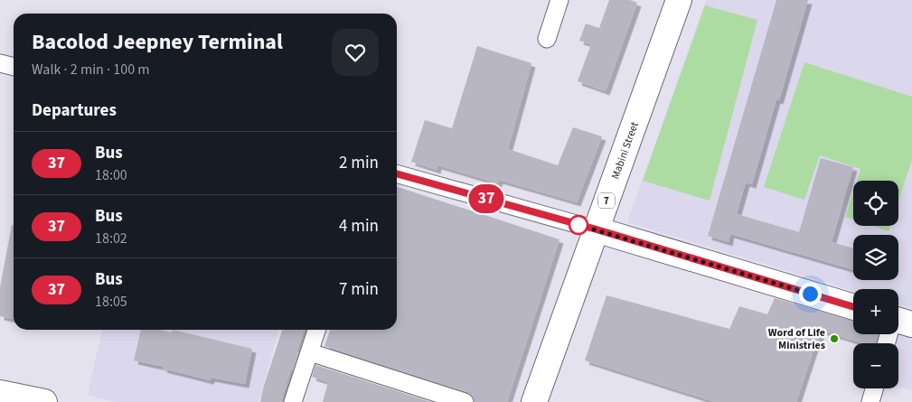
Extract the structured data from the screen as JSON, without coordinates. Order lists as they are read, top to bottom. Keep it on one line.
{"streets":{"main road":["Mabini Street","7"]},"places":["Word of Life Ministries"],"lines":["bus line 37"],"page":{"on_map":"37","heading":[["Bacolod Jeepney Terminal","Walk · 2 min · 100 m"],"Departures"],"list":[{"mark":"37","name":"Bus","note":"18:00","value":"2 min"},{"mark":"37","name":"Bus","note":"18:02","value":"4 min"},{"mark":"37","name":"Bus","note":"18:05","value":"7 min"}],"map_buttons":["+","−"]}}
